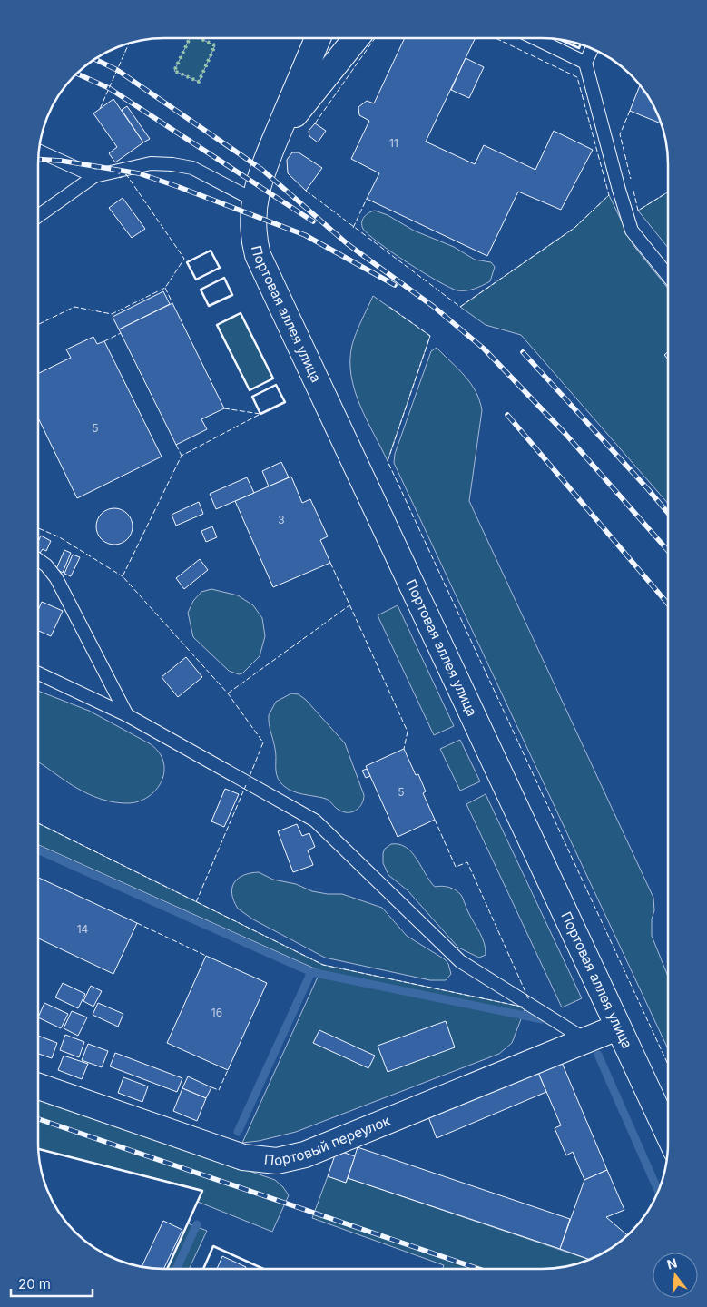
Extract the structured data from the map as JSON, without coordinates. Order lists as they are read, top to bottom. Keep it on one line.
{"streets":{"street":["Портовая аллея улица","Портовый переулок"]},"crossings":[["Портовая аллея улица","Портовый переулок"]],"house_numbers":["11","5","3","5","14","16"],"scale_bar":"20 m","north":"top"}
